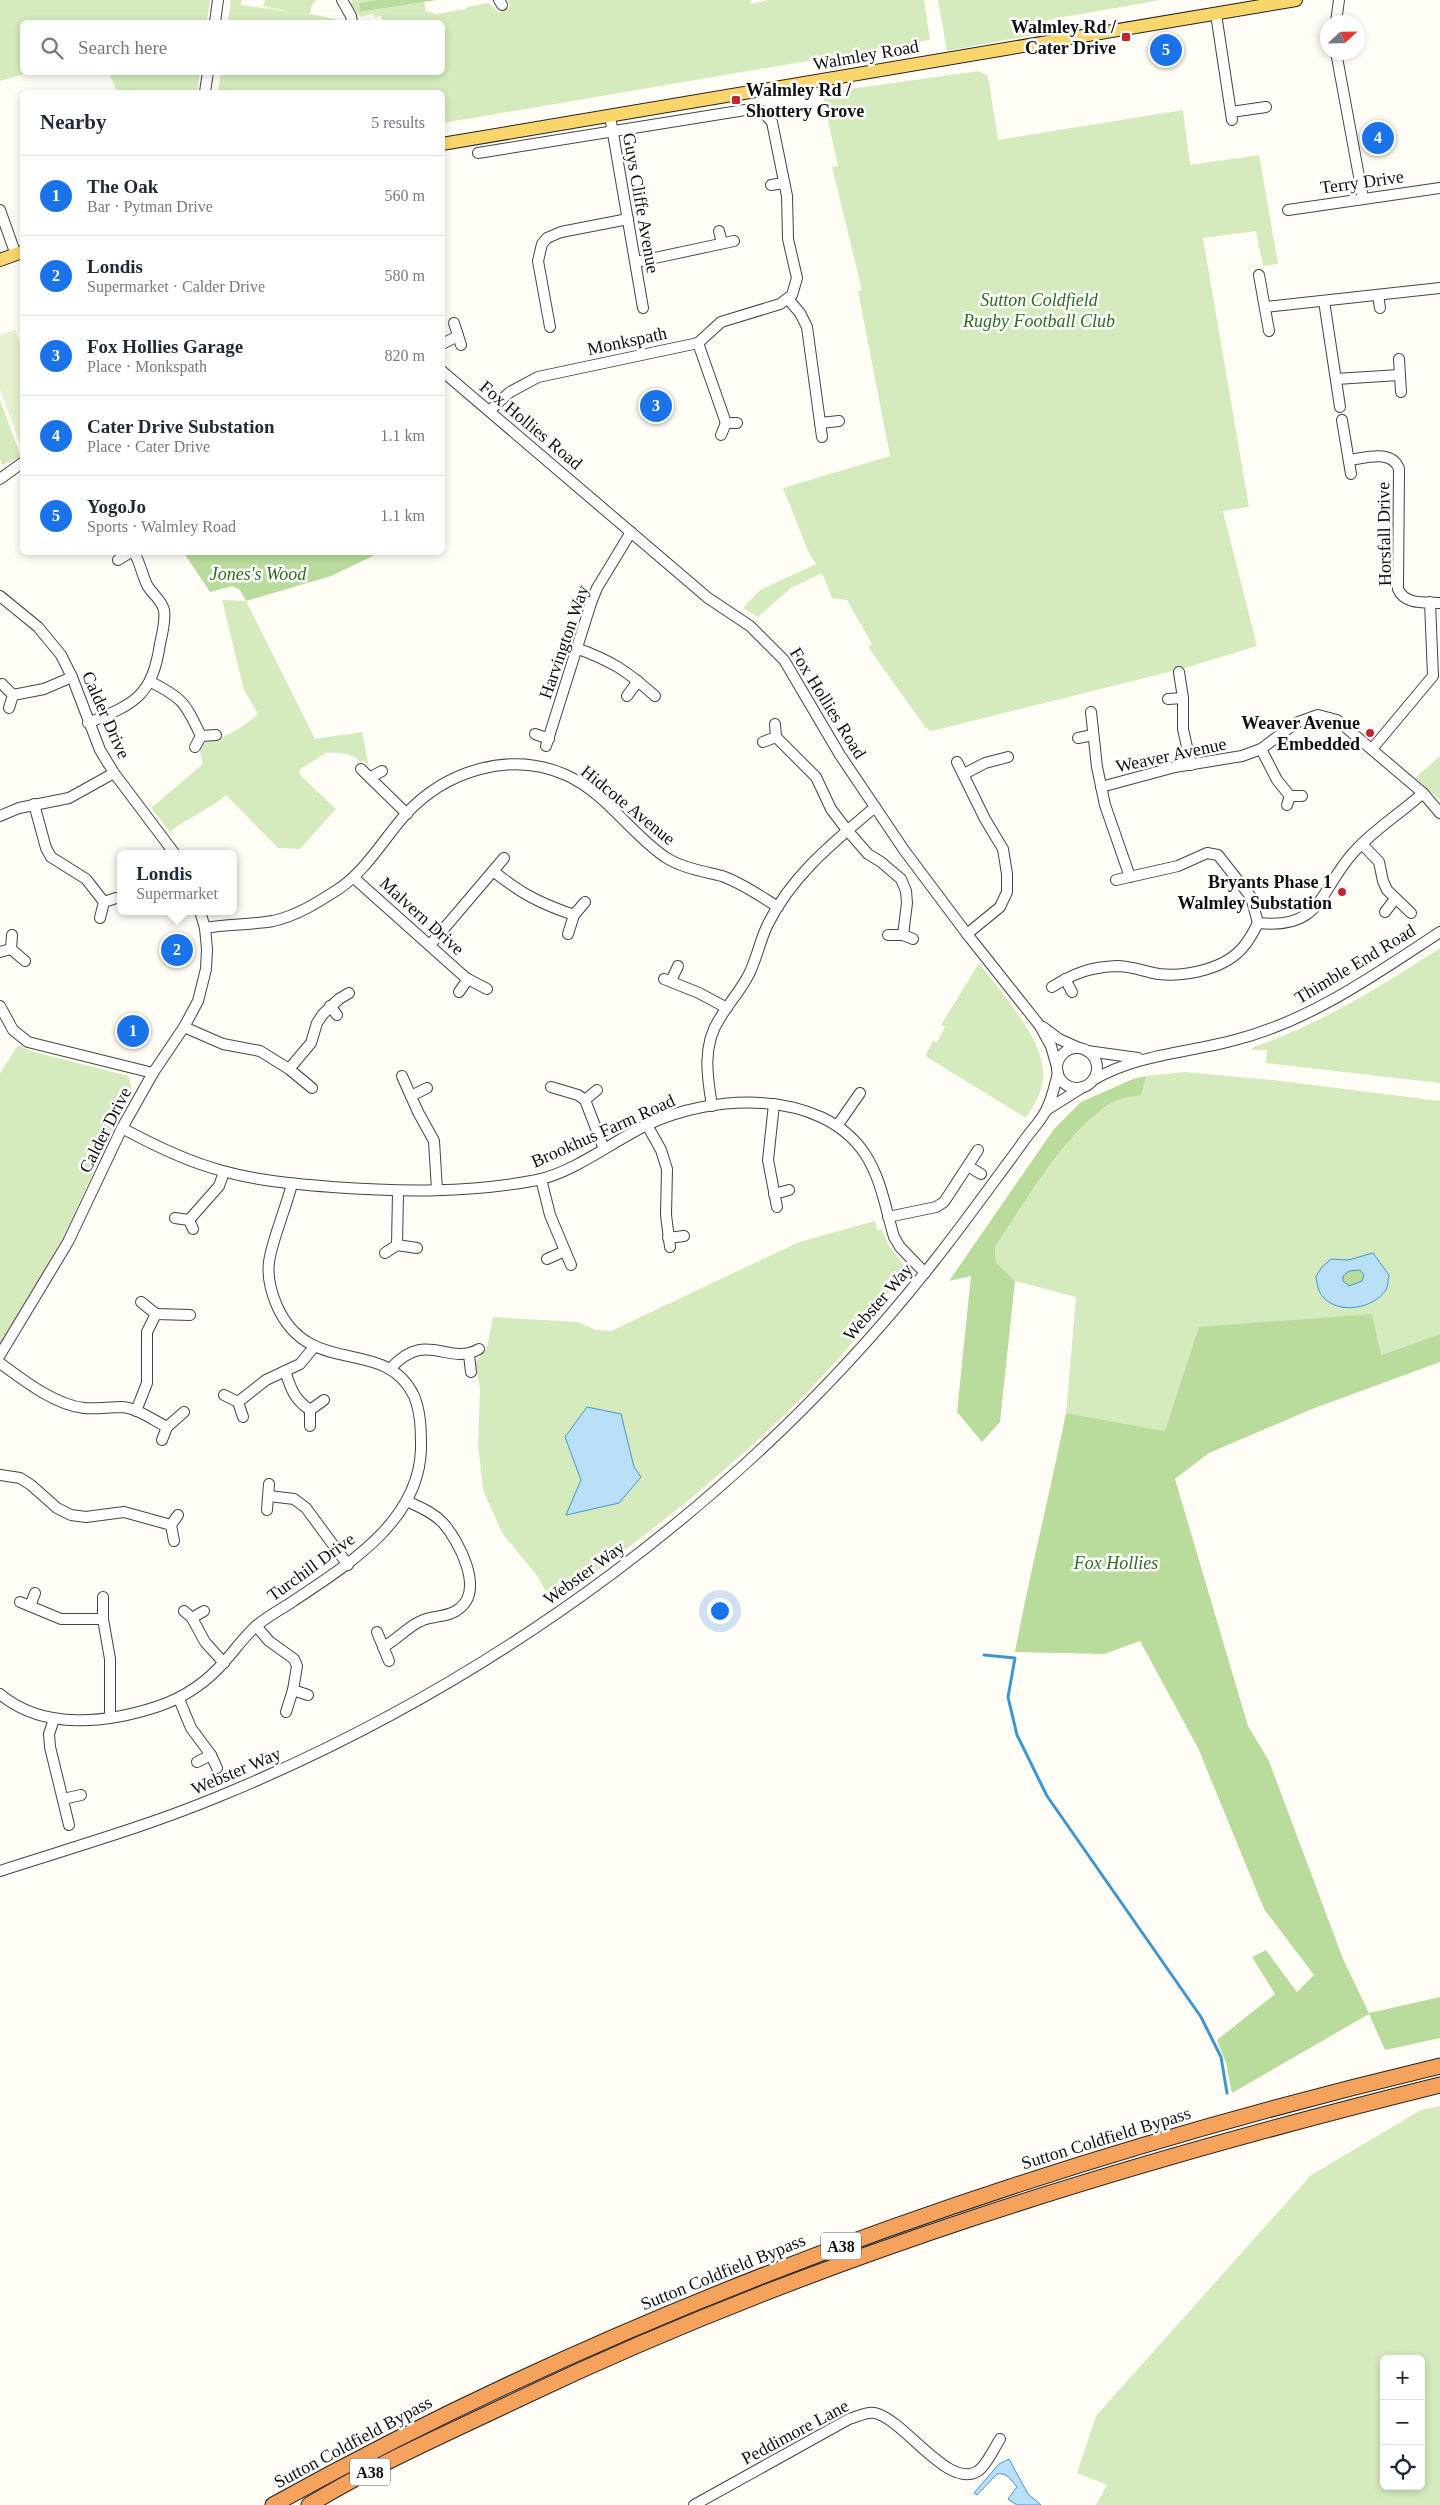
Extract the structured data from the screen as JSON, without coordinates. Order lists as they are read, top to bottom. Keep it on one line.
{"streets":{"highway":["Sutton Coldfield Bypass","A38"],"main road":["Walmley Road"],"street":["Terry Drive","Guys Cliffe Avenue","Monkspath","Fox Hollies Road","Horsfall Drive","Harvington Way","Calder Drive","Weaver Avenue","Hidcote Avenue","Malvern Drive","Thimble End Road","Brookhus Farm Road","Webster Way","Turchill Drive","Peddimore Lane"]},"crossings":[["Walmley Road","Guys Cliffe Avenue"],["Monkspath","Fox Hollies Road"],["Fox Hollies Road","Harvington Way"],["Fox Hollies Road","Thimble End Road"],["Fox Hollies Road","Webster Way"],["Horsfall Drive","Weaver Avenue"],["Calder Drive","Hidcote Avenue"],["Calder Drive","Brookhus Farm Road"],["Hidcote Avenue","Malvern Drive"],["Thimble End Road","Webster Way"],["Brookhus Farm Road","Webster Way"],["Brookhus Farm Road","Turchill Drive"]],"parks":["Sutton Coldfield Rugby Football Club","Jones's Wood","Fox Hollies"],"places":{"transit":["Walmley Rd / Cater Drive","Walmley Rd / Shottery Grove"],"other":["Weaver Avenue Embedded","Bryants Phase 1 Walmley Substation"]},"north":"right","page":{"search":"Search here","pins":["5","4","3","2","1"],"heading":["Nearby","5 results"],"list":[{"mark":"1","name":"The Oak","note":"Bar · Pytman Drive","value":"560 m"},{"mark":"2","name":"Londis","note":"Supermarket · Calder Drive","value":"580 m"},{"mark":"3","name":"Fox Hollies Garage","note":"Place · Monkspath","value":"820 m"},{"mark":"4","name":"Cater Drive Substation","note":"Place · Cater Drive","value":"1.1 km"},{"mark":"5","name":"YogoJo","note":"Sports · Walmley Road","value":"1.1 km"}],"popup":["Londis","Supermarket"],"map_buttons":["+","−"]}}
